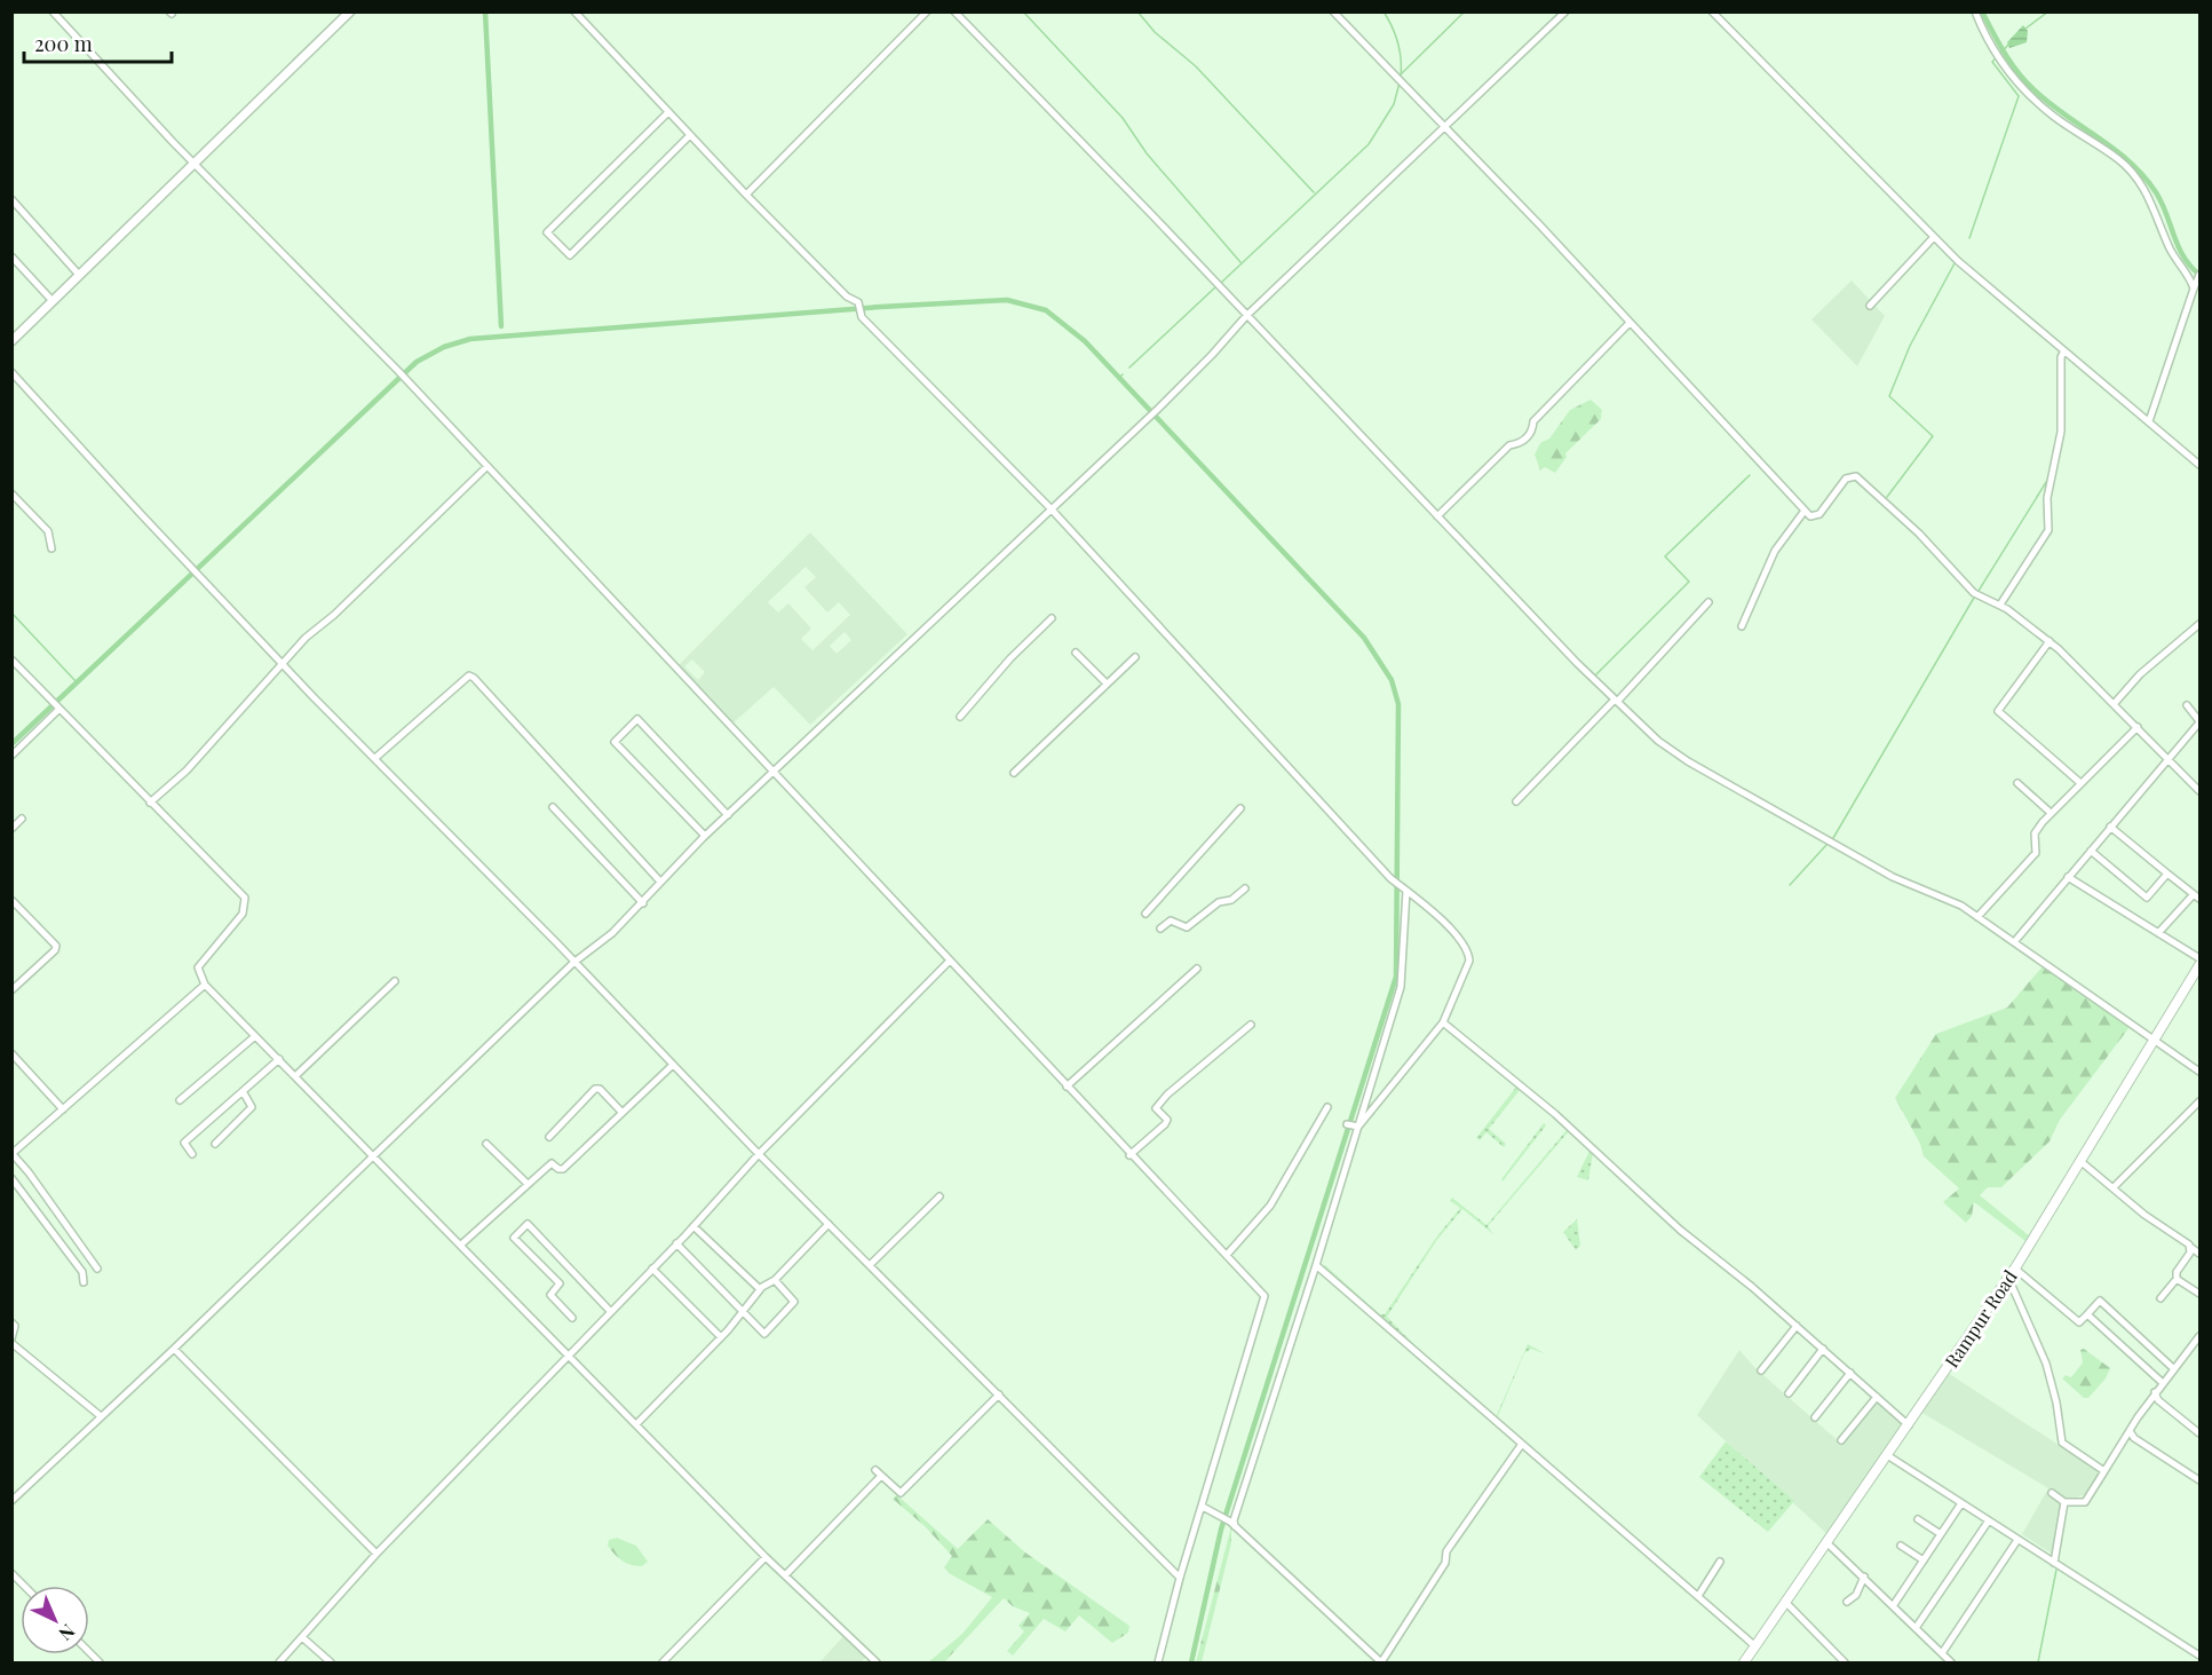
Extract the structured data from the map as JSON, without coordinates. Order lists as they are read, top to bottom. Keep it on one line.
{"streets":{"main road":["Rampur Road"]},"scale_bar":"200 m","north":"bottom right"}
